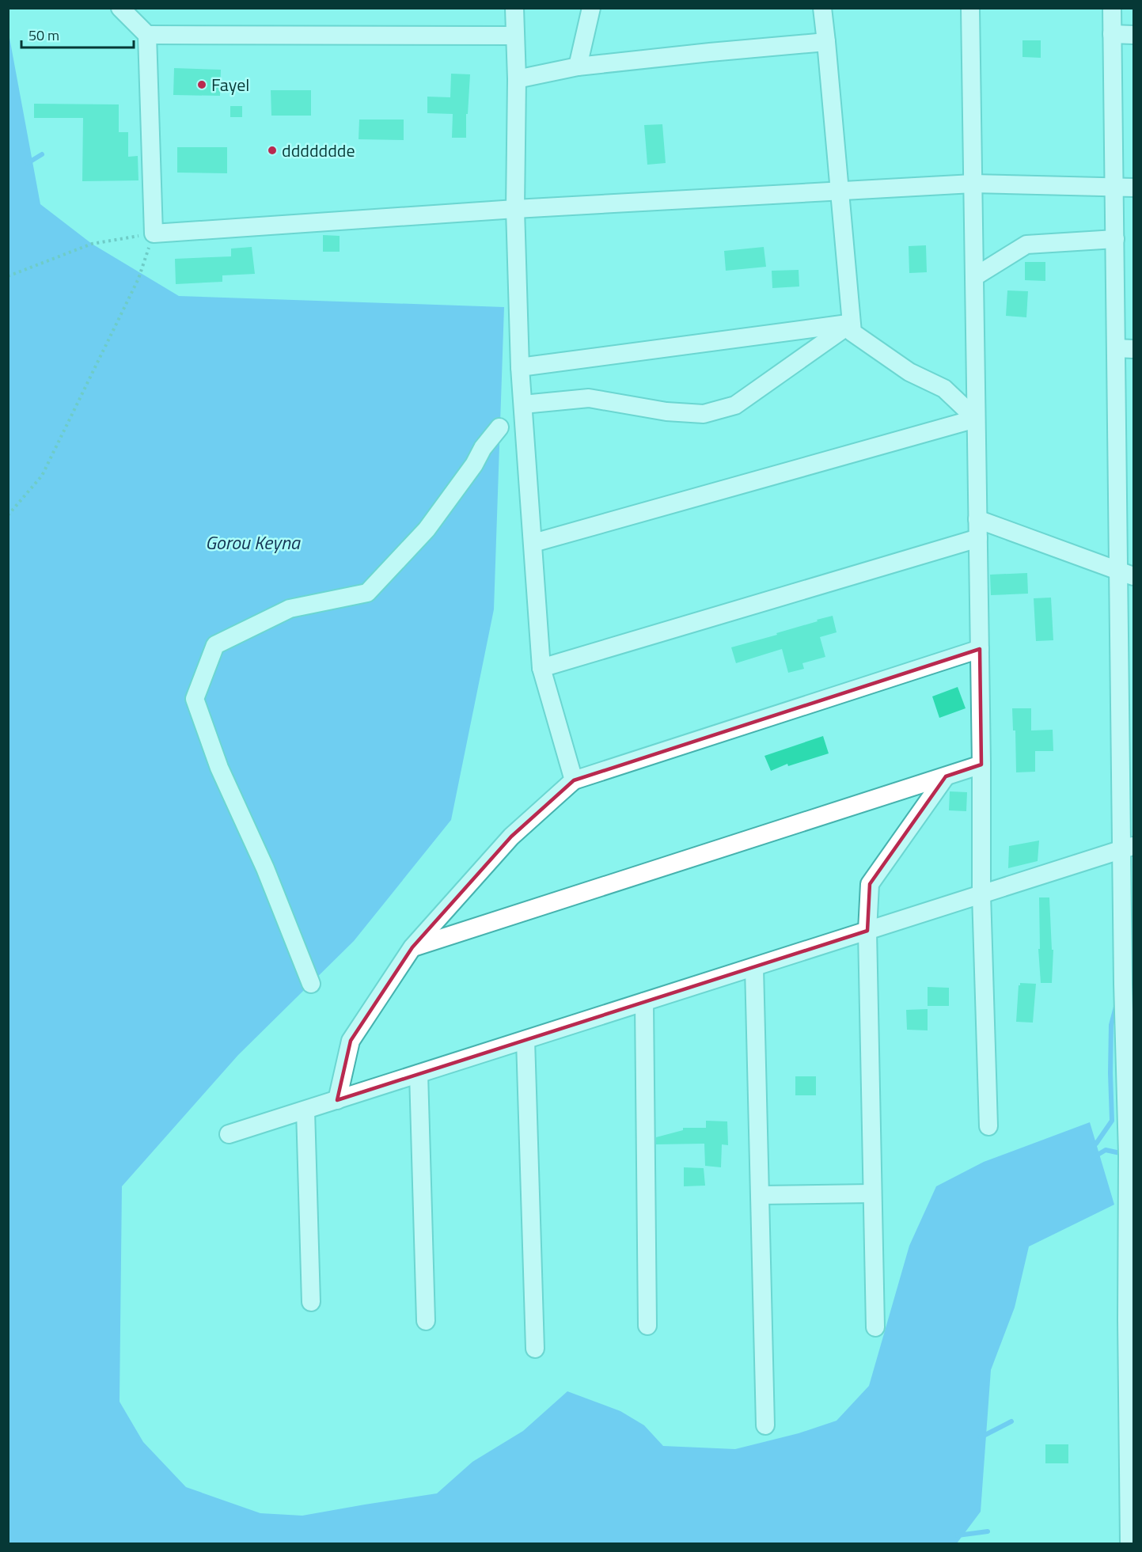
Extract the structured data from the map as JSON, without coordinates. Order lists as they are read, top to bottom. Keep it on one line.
{"water":["Gorou Keyna"],"places":["Fayel","ddddddde"],"scale_bar":"50 m"}
